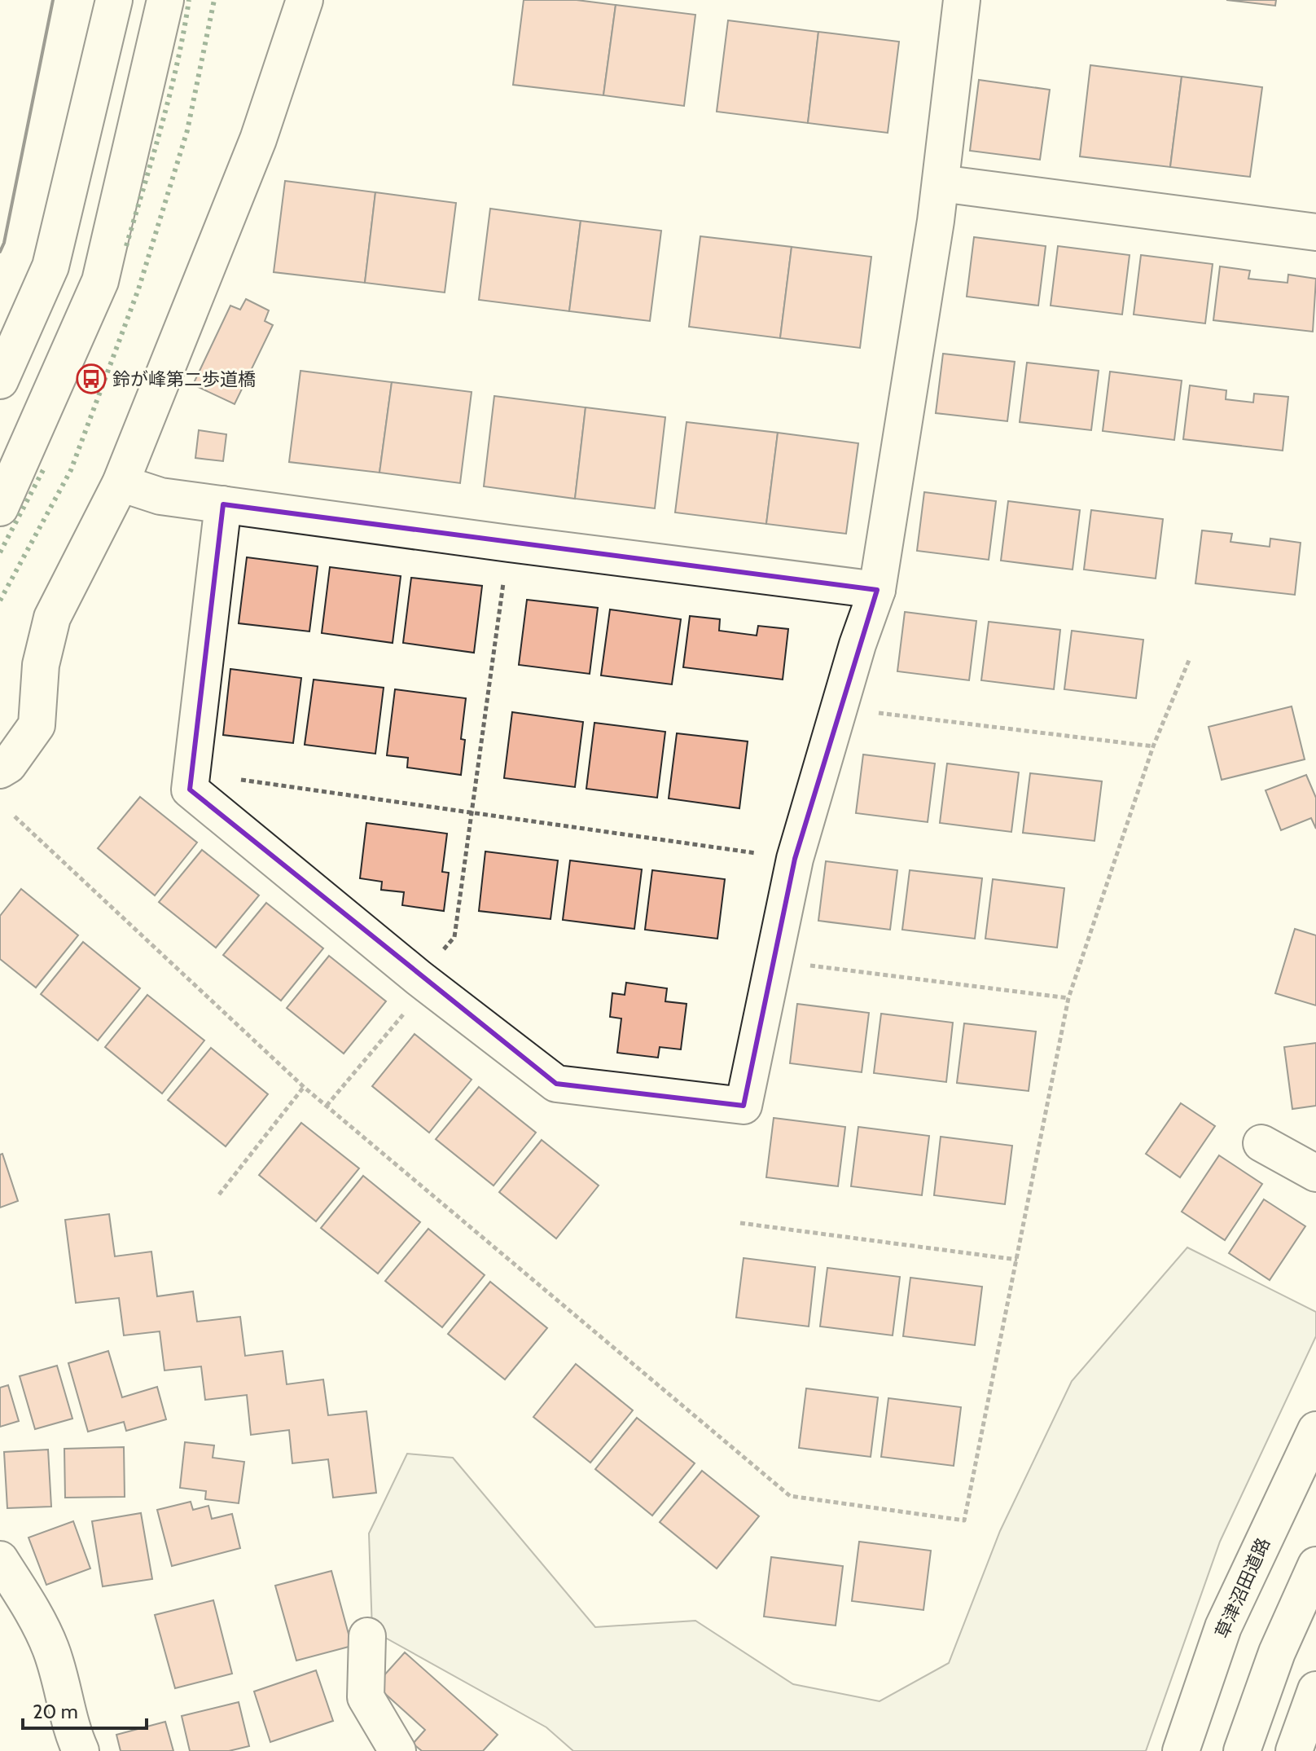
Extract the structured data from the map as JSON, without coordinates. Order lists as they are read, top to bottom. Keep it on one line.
{"streets":{"street":["草津沼田道路"]},"places":{"bus stop":["鈴が峰第二歩道橋"]},"scale_bar":"20 m"}
